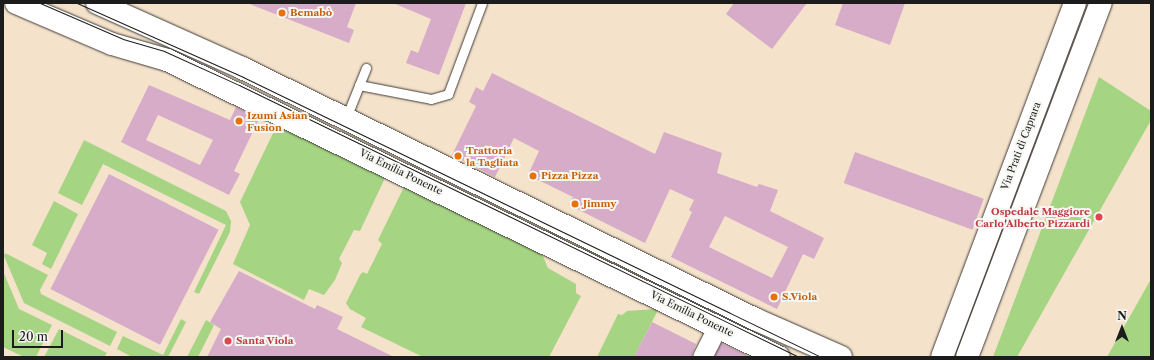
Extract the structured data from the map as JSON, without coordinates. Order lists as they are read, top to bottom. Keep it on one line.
{"streets":{"main road":["Via Prati di Caprara","Via Emilia Ponente"]},"places":["Bemabò","Izumi Asian Fusion","Trattoria la Tagliata","Pizza Pizza","Jimmy","Ospedale Maggiore Carlo Alberto Pizzardi","S.Viola","Santa Viola"],"scale_bar":"20 m","north":"top"}
